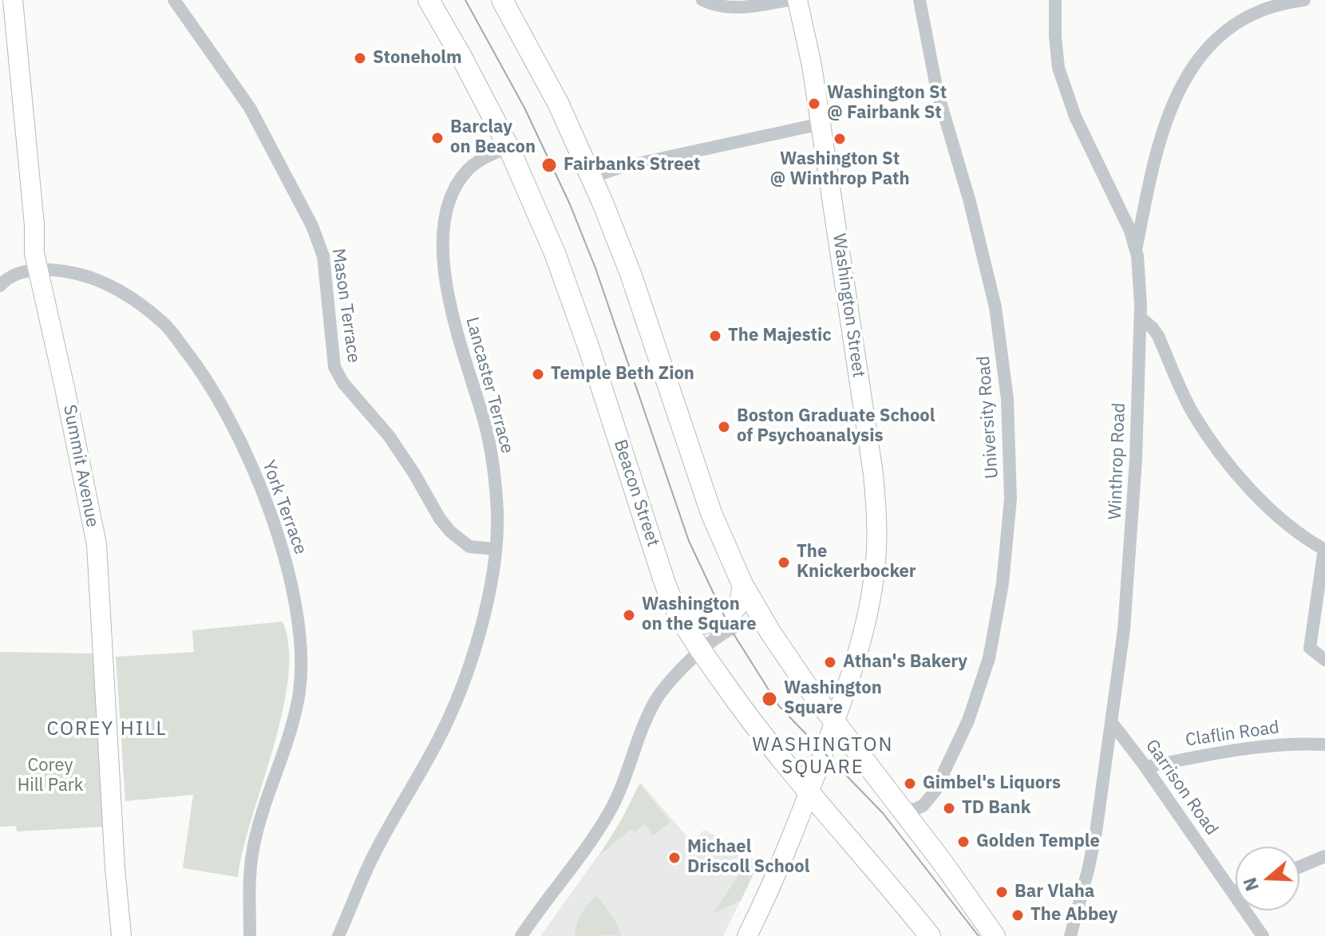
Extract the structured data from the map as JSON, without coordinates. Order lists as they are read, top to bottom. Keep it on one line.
{"streets":{"main road":["Washington Street","Summit Avenue","Beacon Street"],"street":["Mason Terrace","Lancaster Terrace","University Road","Winthrop Road","York Terrace","Claflin Road","Garrison Road"]},"crossings":[["Mason Terrace","Lancaster Terrace"],["Washington Street","Beacon Street"],["Lancaster Terrace","Beacon Street"],["Winthrop Road","Garrison Road"],["Summit Avenue","York Terrace"],["Claflin Road","Garrison Road"]],"districts":["COREY HILL","WASHINGTON SQUARE"],"parks":["Corey Hill Park"],"places":["Stoneholm","Washington St @ Fairbank St","Barclay on Beacon","Washington St @ Winthrop Path","Fairbanks Street","The Majestic","Temple Beth Zion","Boston Graduate School of Psychoanalysis","The Knickerbocker","Washington on the Square","Athan's Bakery","Washington Square","Gimbel's Liquors","TD Bank","Golden Temple","Michael Driscoll School","Bar Vlaha","The Abbey"],"north":"left"}
